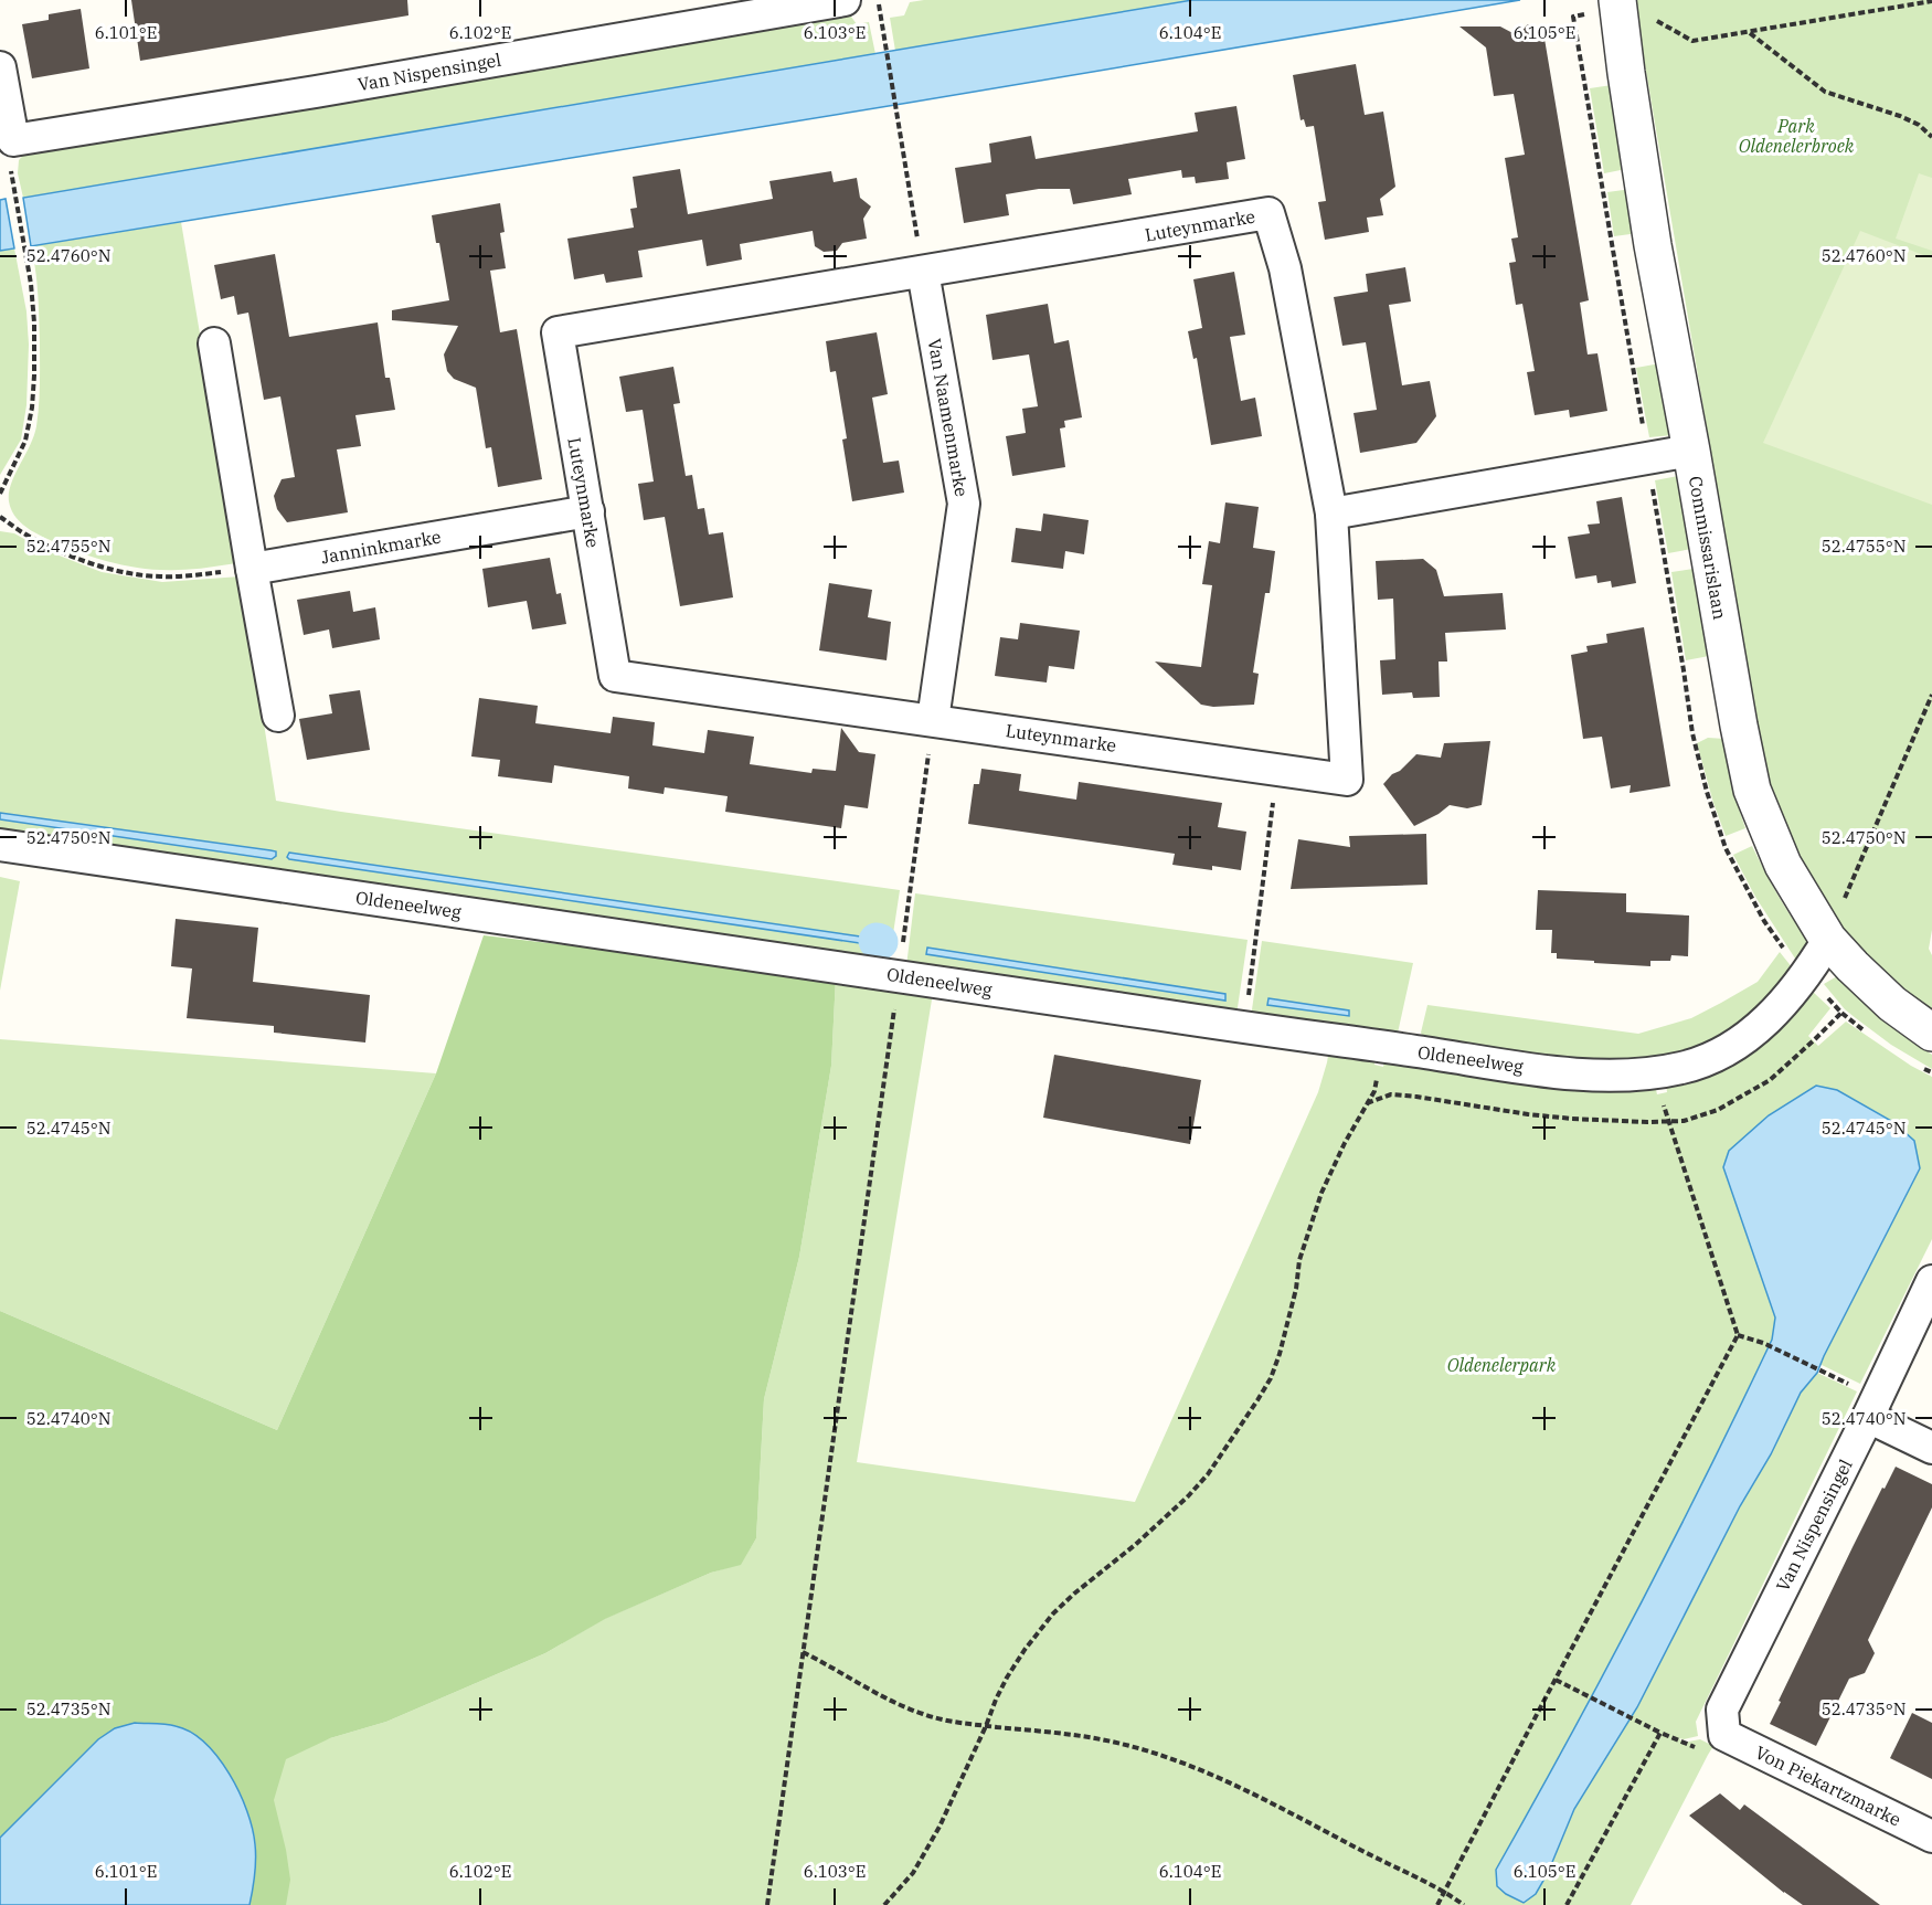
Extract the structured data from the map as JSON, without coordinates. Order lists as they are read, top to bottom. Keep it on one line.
{"streets":{"street":["Van Nispensingel","Luteynmarke","Van Naamenmarke","Janninkmarke","Commissarislaan","Oldeneelweg","Von Piekartzmarke"]},"crossings":[["Van Nispensingel","Von Piekartzmarke"],["Luteynmarke","Van Naamenmarke"],["Luteynmarke","Janninkmarke"],["Commissarislaan","Oldeneelweg"]],"parks":["Park Oldenelerbroek","Oldenelerpark"],"coordinates":["6.101°E","6.102°E","6.103°E","6.104°E","6.105°E","52.4760°N","52.4755°N","52.4750°N","52.4745°N","52.4740°N","52.4735°N"]}
